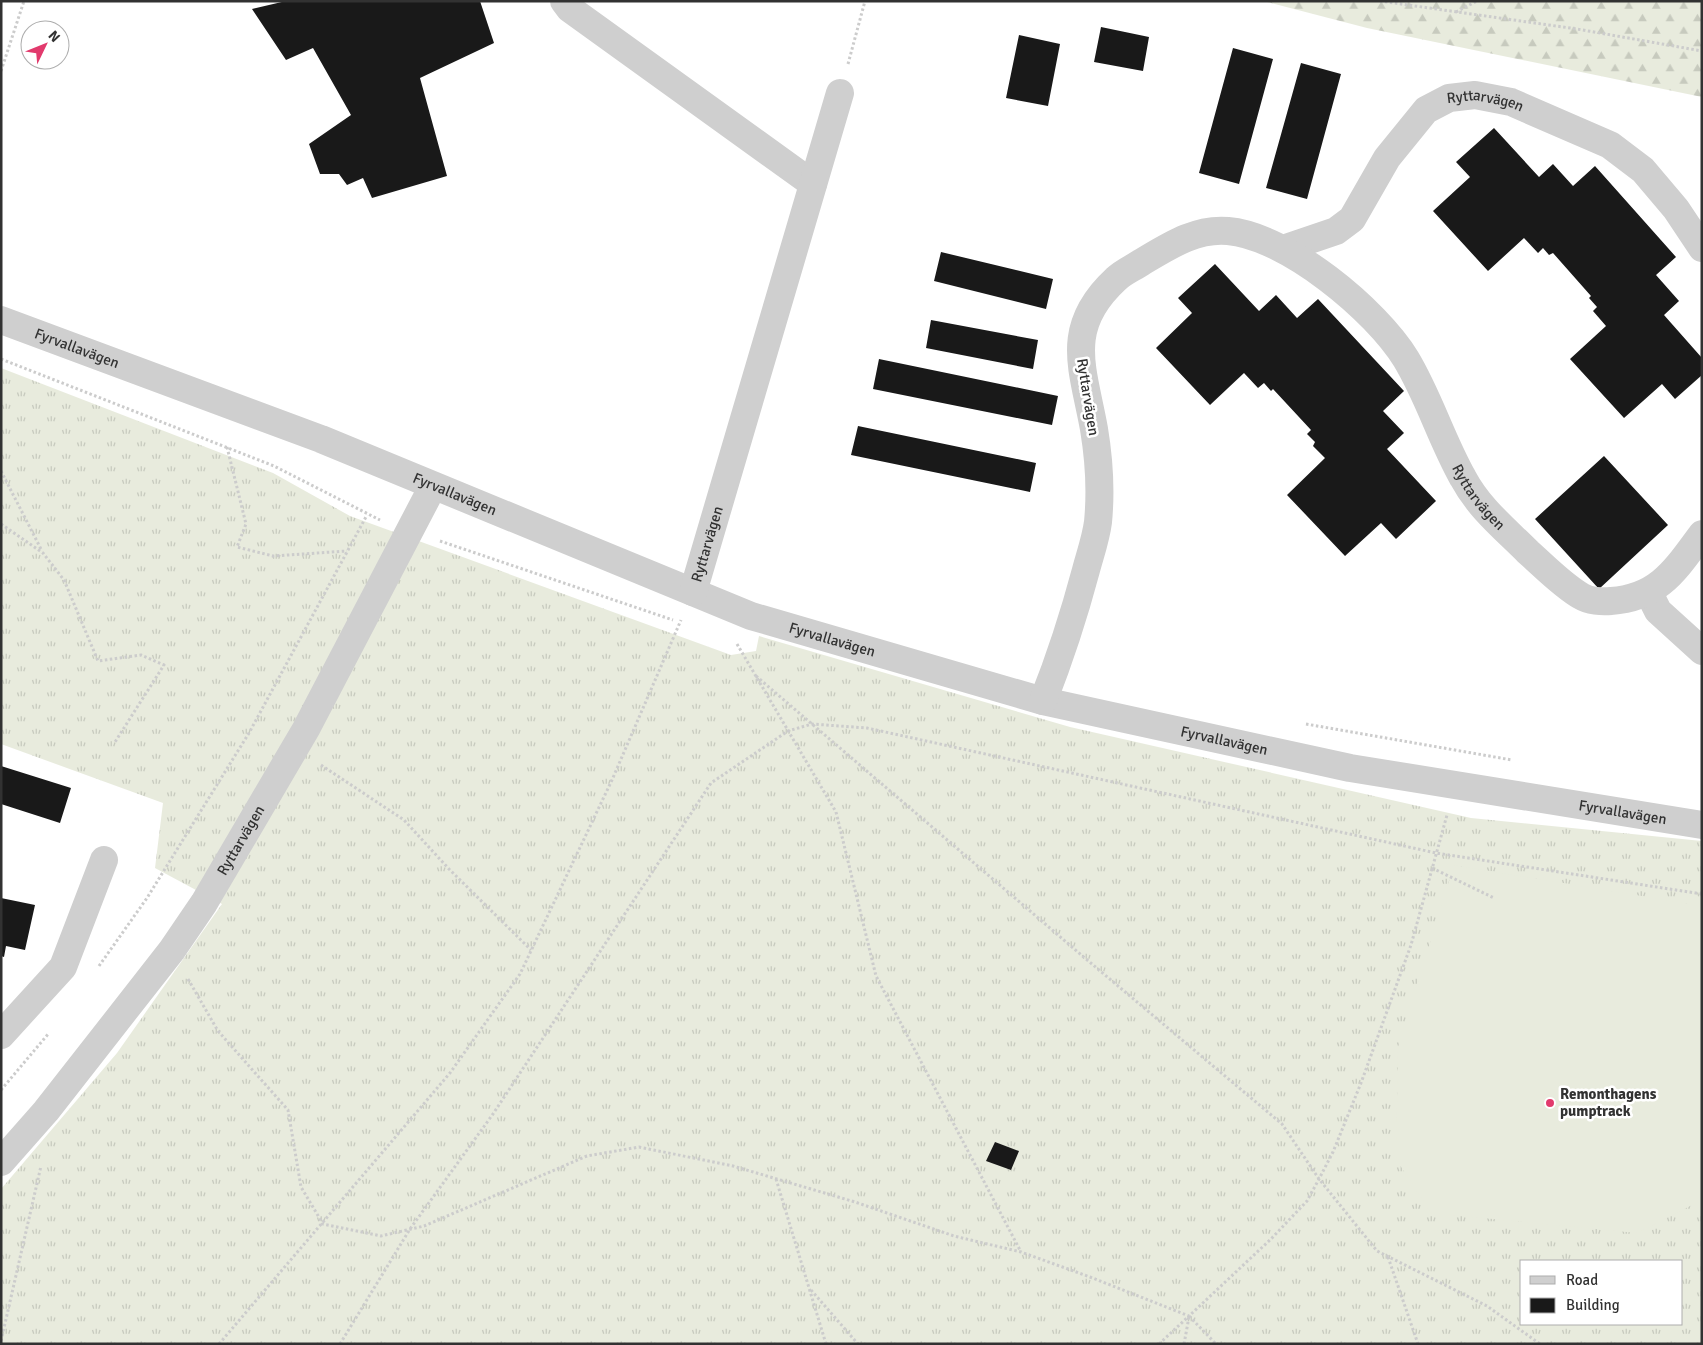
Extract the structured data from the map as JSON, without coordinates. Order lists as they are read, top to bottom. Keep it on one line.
{"streets":{"street":["Ryttarvägen","Fyrvallavägen"]},"crossings":[["Ryttarvägen","Fyrvallavägen"]],"places":["Remonthagens pumptrack"],"legend":["Road","Building"],"north":"top right"}
